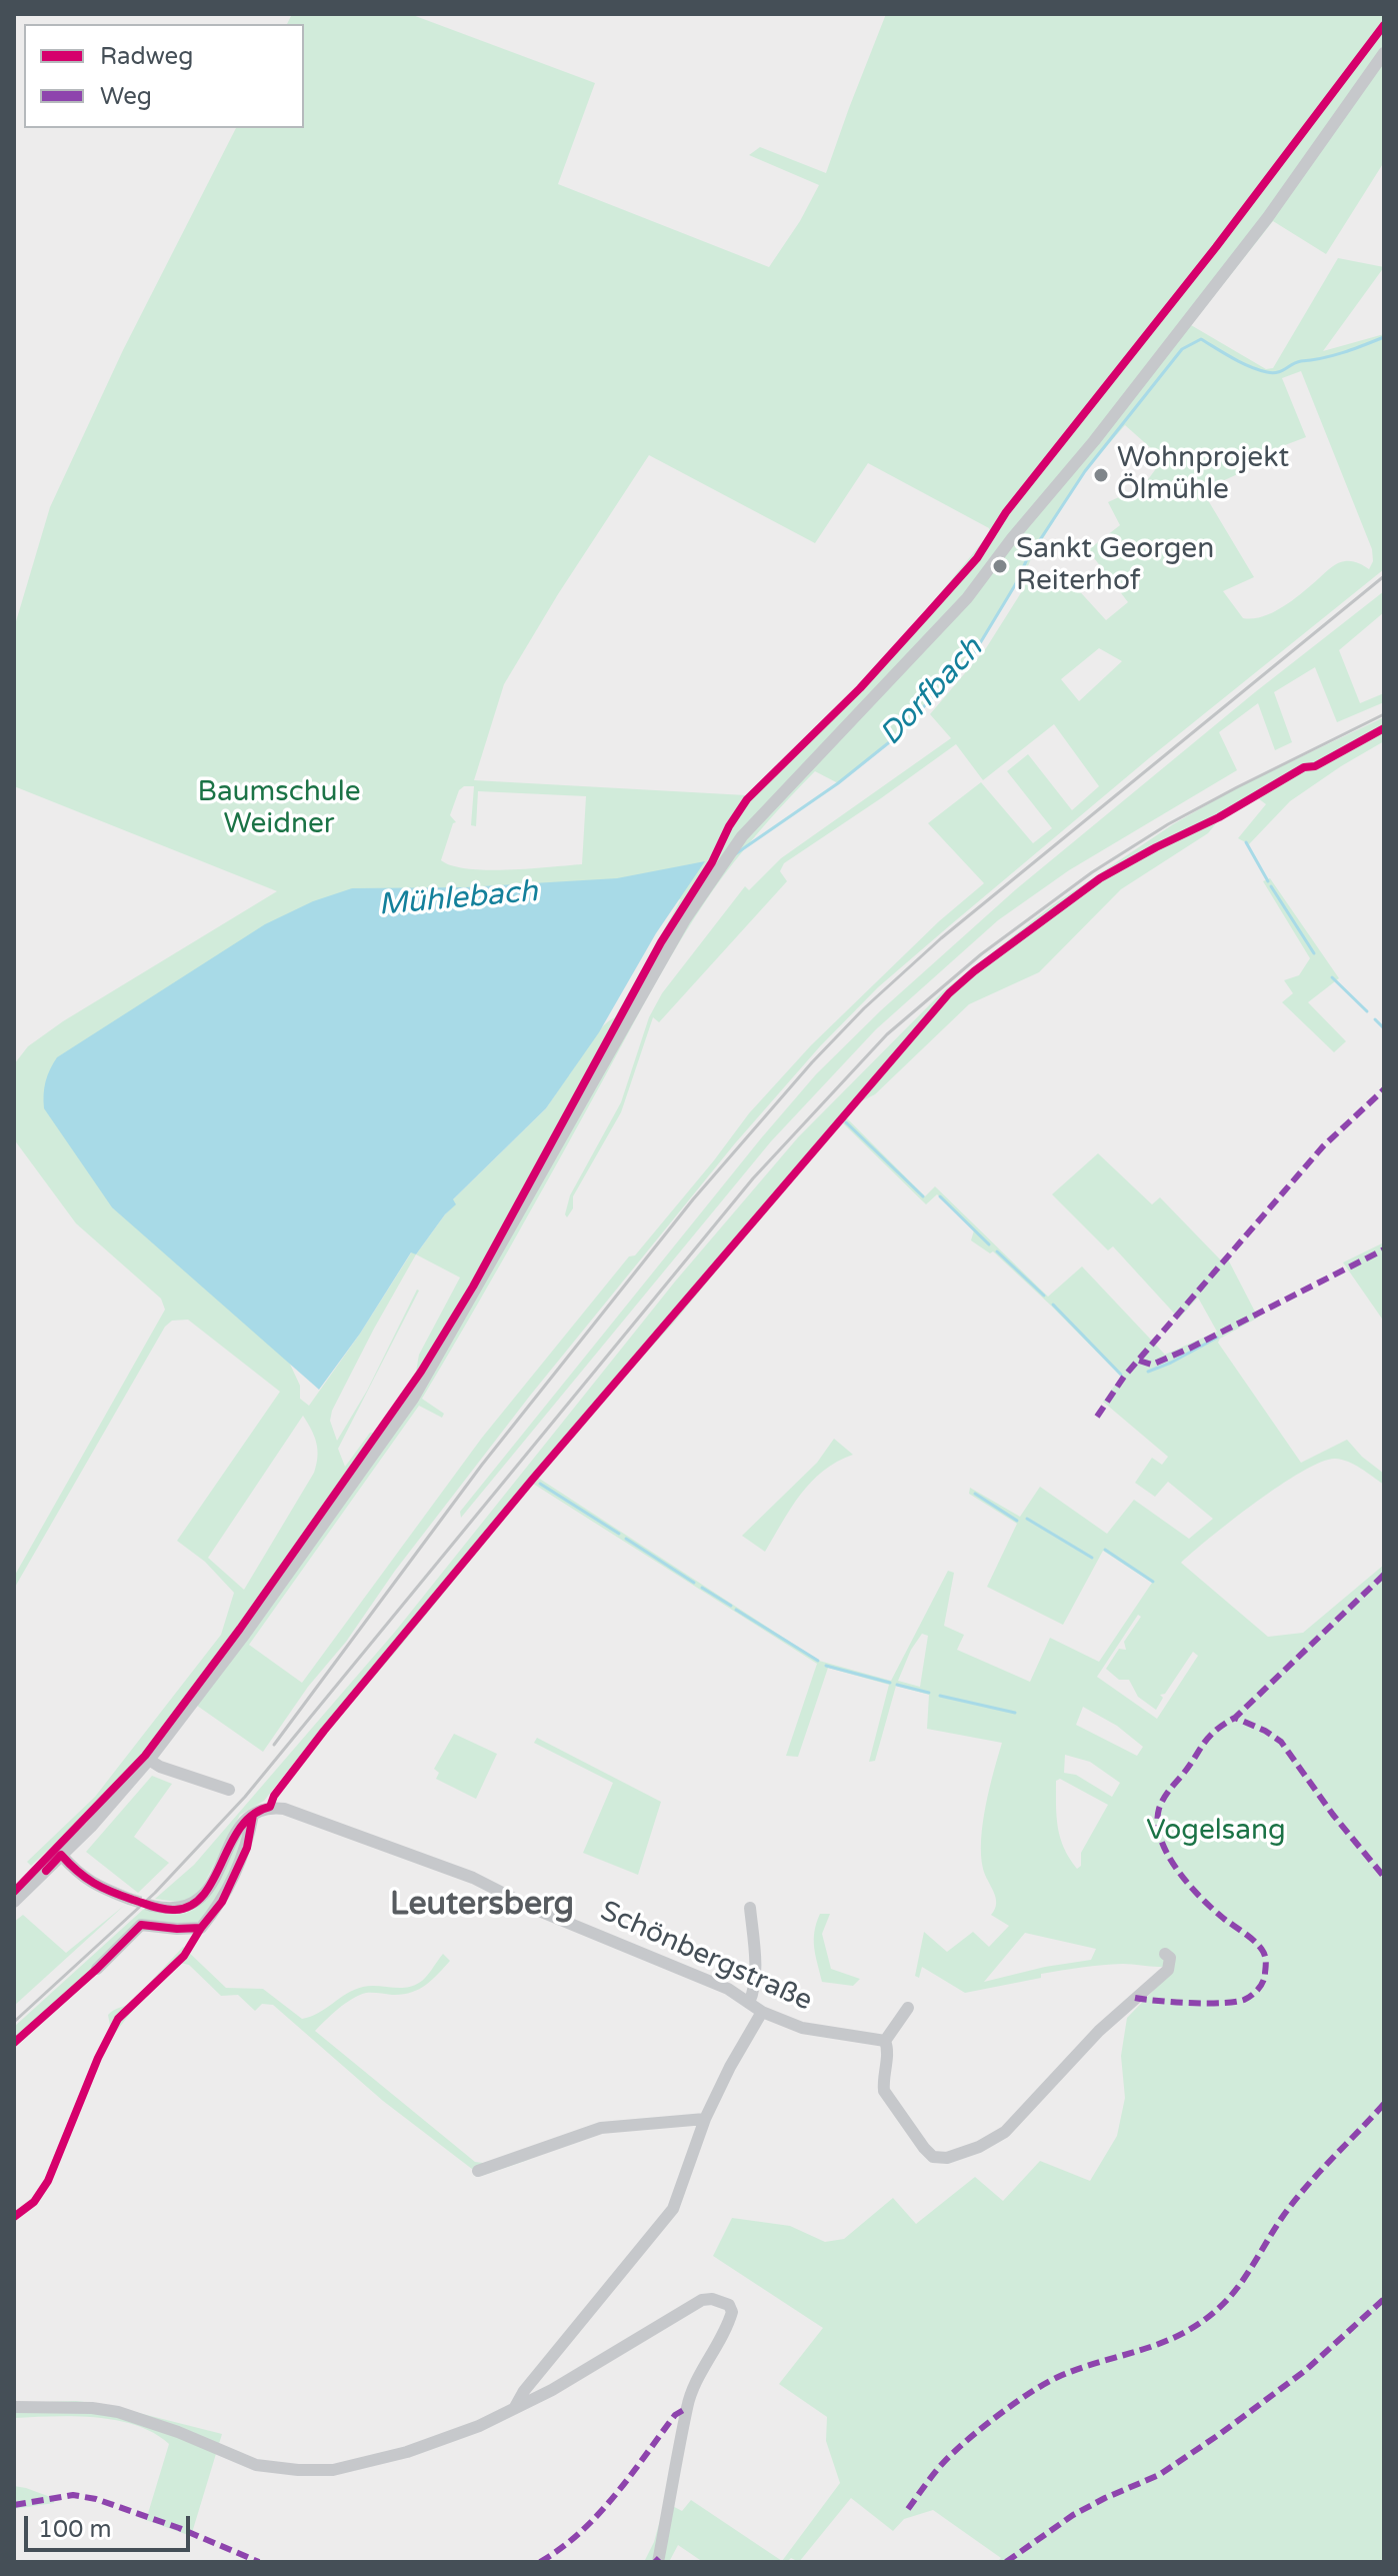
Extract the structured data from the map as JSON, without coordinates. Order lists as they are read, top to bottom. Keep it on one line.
{"streets":{"street":["Schönbergstraße"]},"districts":["Leutersberg"],"water":["Dorfbach","Mühlebach"],"parks":["Baumschule Weidner","Vogelsang"],"places":["Wohnprojekt Ölmühle","Sankt Georgen Reiterhof"],"legend":["Radweg","Weg"],"scale_bar":"100 m"}
